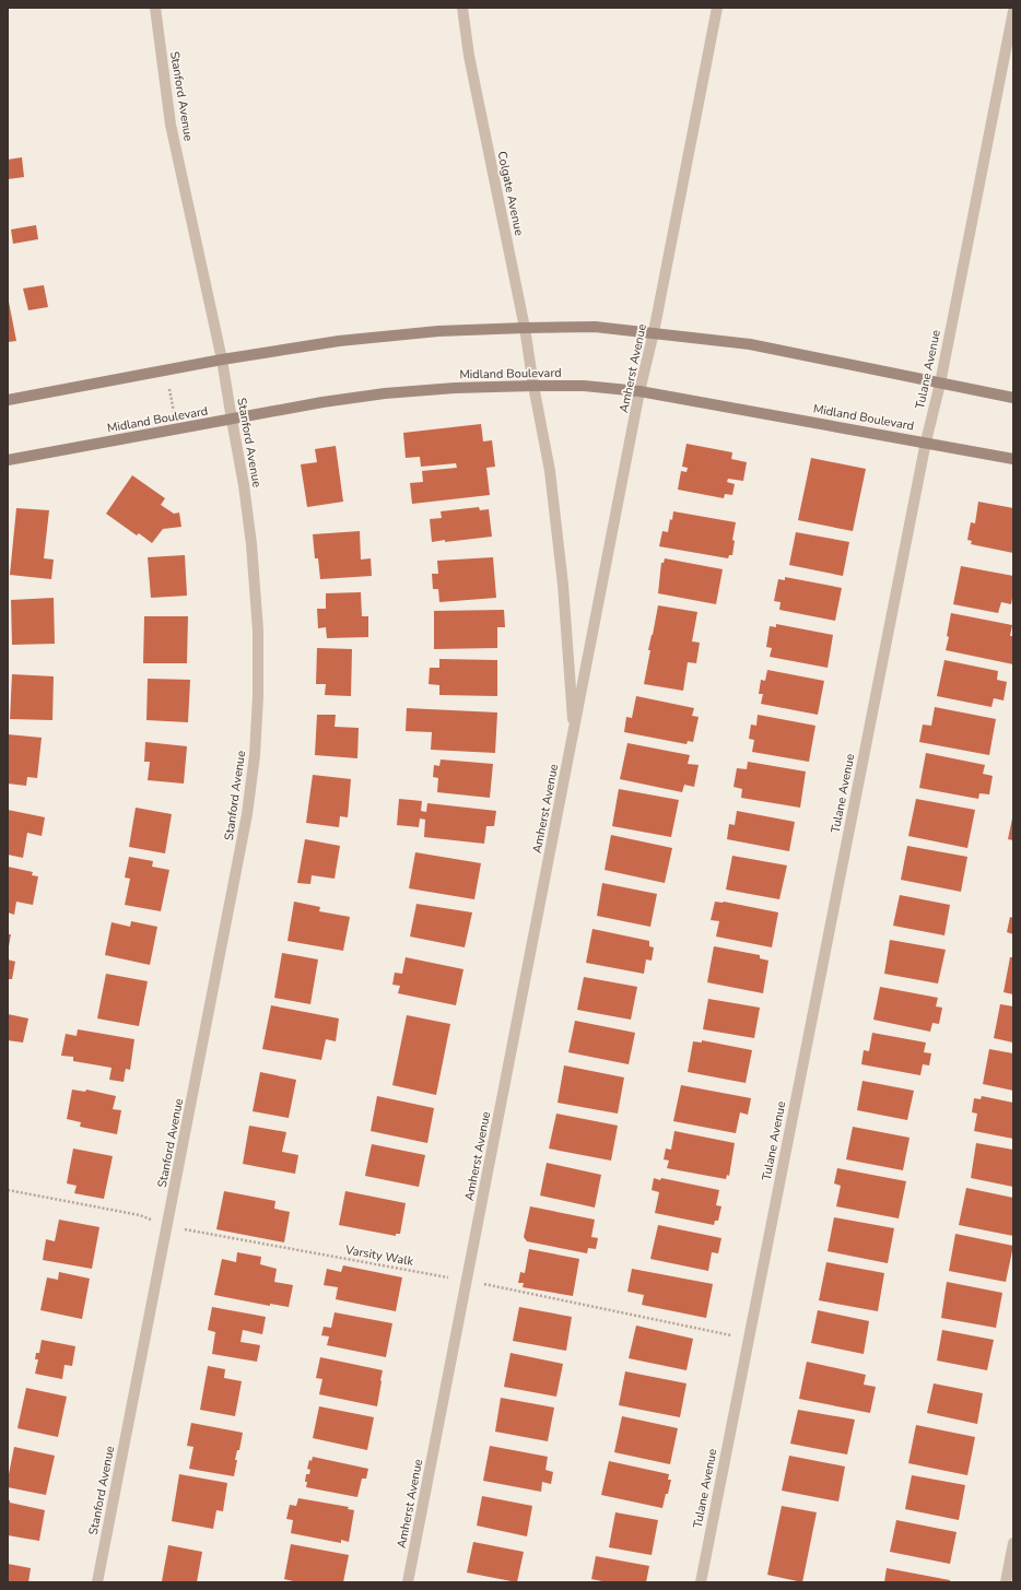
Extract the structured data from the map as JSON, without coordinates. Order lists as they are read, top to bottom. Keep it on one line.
{"streets":{"main road":["Midland Boulevard"],"street":["Stanford Avenue","Colgate Avenue","Amherst Avenue","Tulane Avenue"],"path":["Varsity Walk"]},"crossings":[["Stanford Avenue","Midland Boulevard"],["Stanford Avenue","Varsity Walk"],["Colgate Avenue","Amherst Avenue"],["Colgate Avenue","Midland Boulevard"],["Amherst Avenue","Midland Boulevard"],["Amherst Avenue","Varsity Walk"],["Tulane Avenue","Midland Boulevard"],["Tulane Avenue","Varsity Walk"]]}
